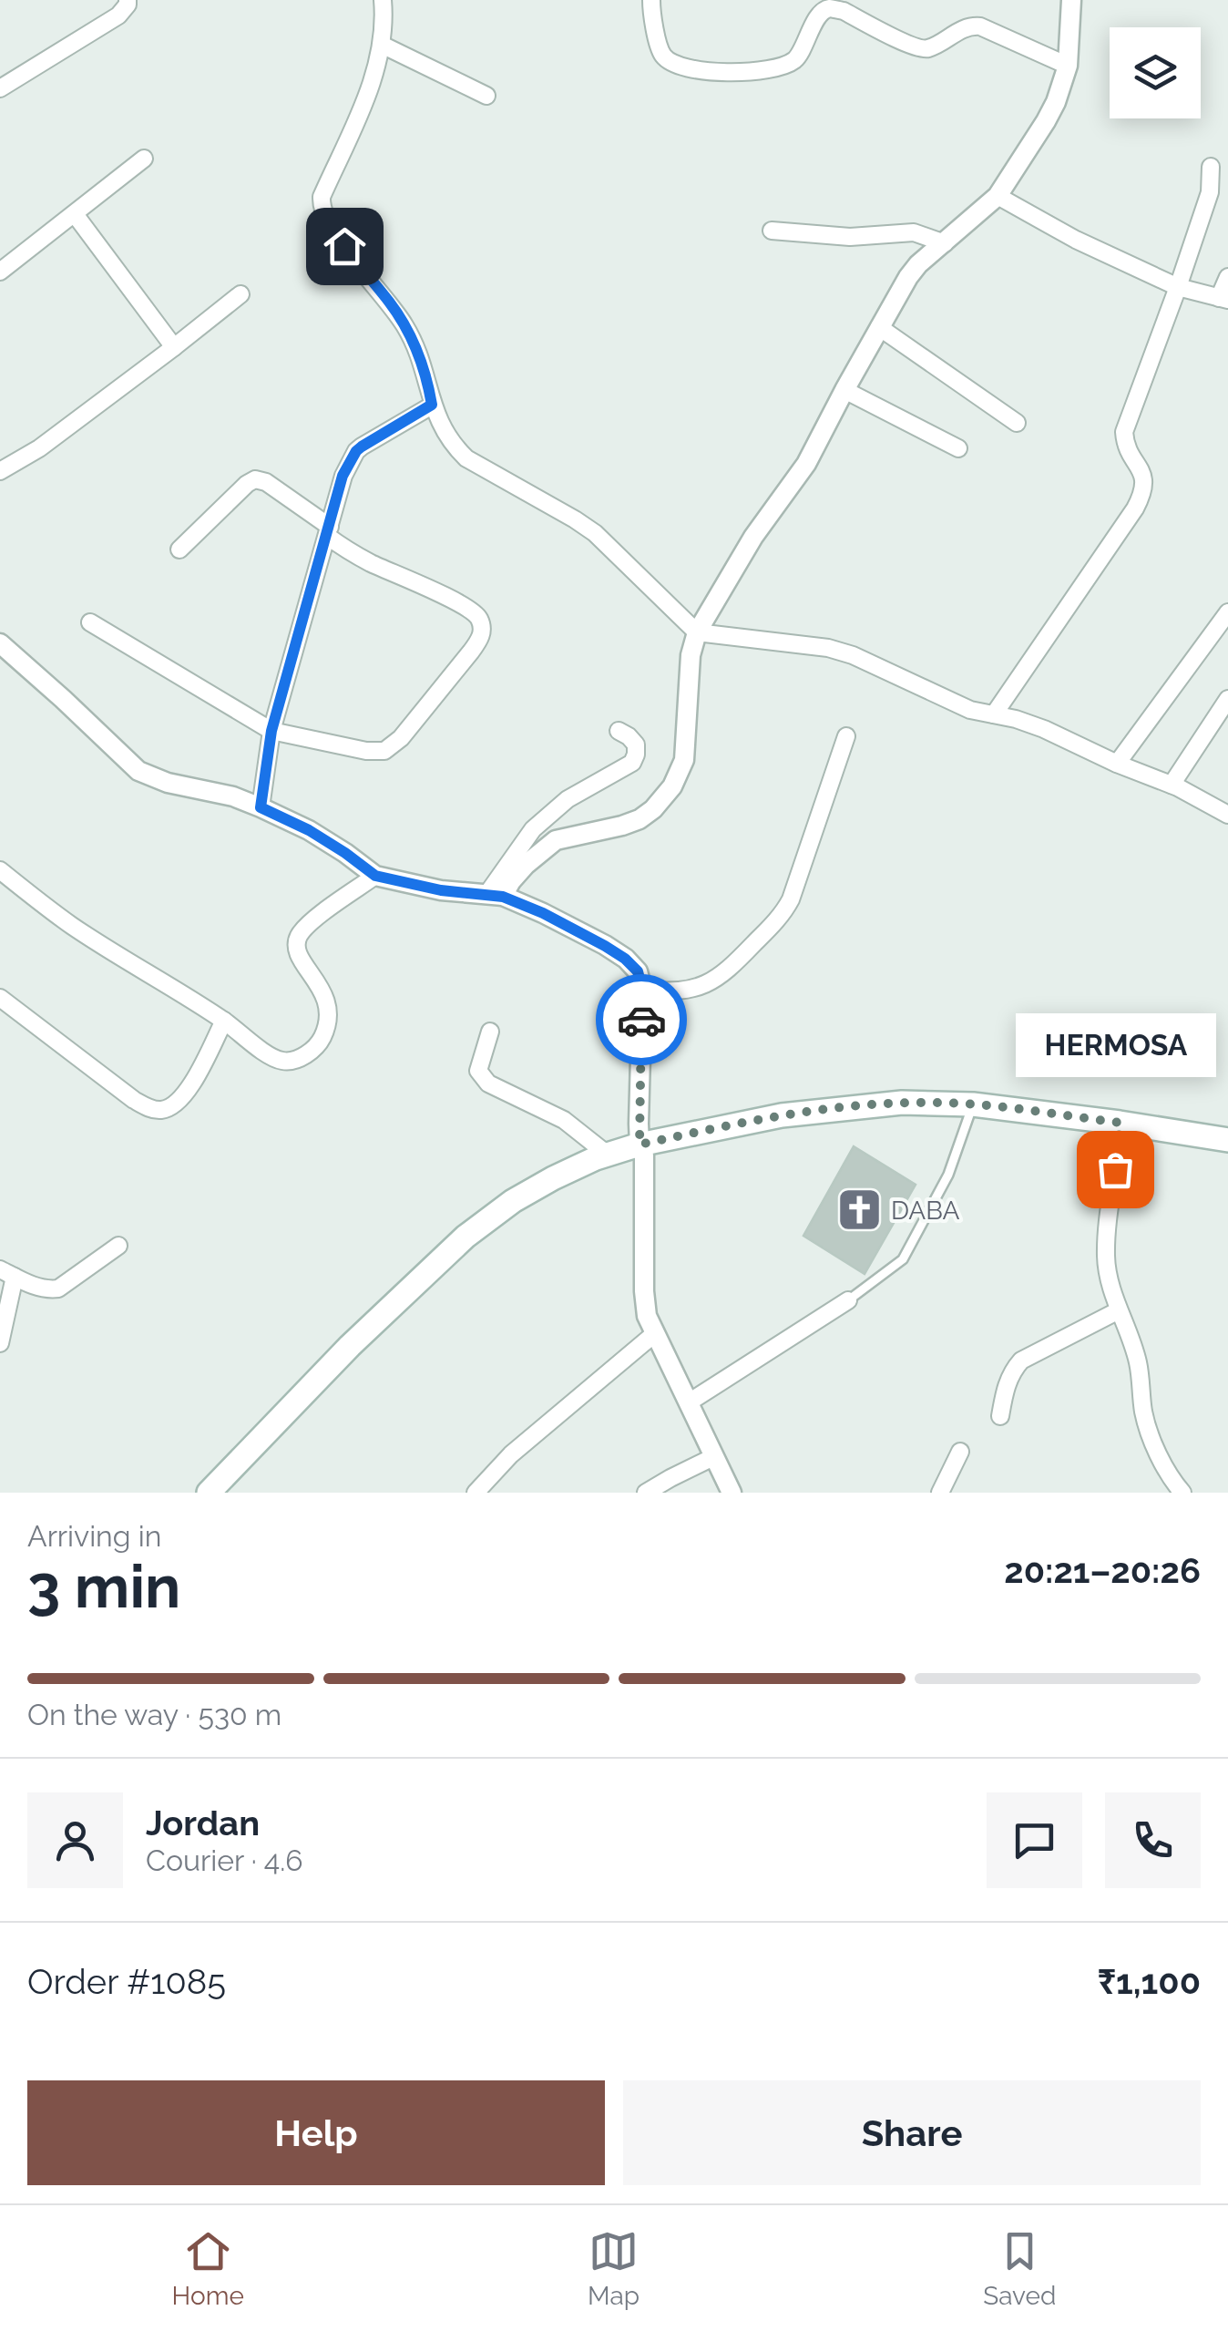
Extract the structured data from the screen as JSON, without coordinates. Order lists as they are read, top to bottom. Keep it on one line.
{"places":{"other":["HERMOSA"],"church":["DABA"]},"page":{"bubble":"HERMOSA","heading":["3 min","Arriving in","20:21–20:26"],"panel":["Jordan","Courier · 4.6","Order #1085","₹1,100"],"bar":"On the way · 530 m","buttons":["Help","Share"],"tabs":["Home","Map","Saved"]}}
